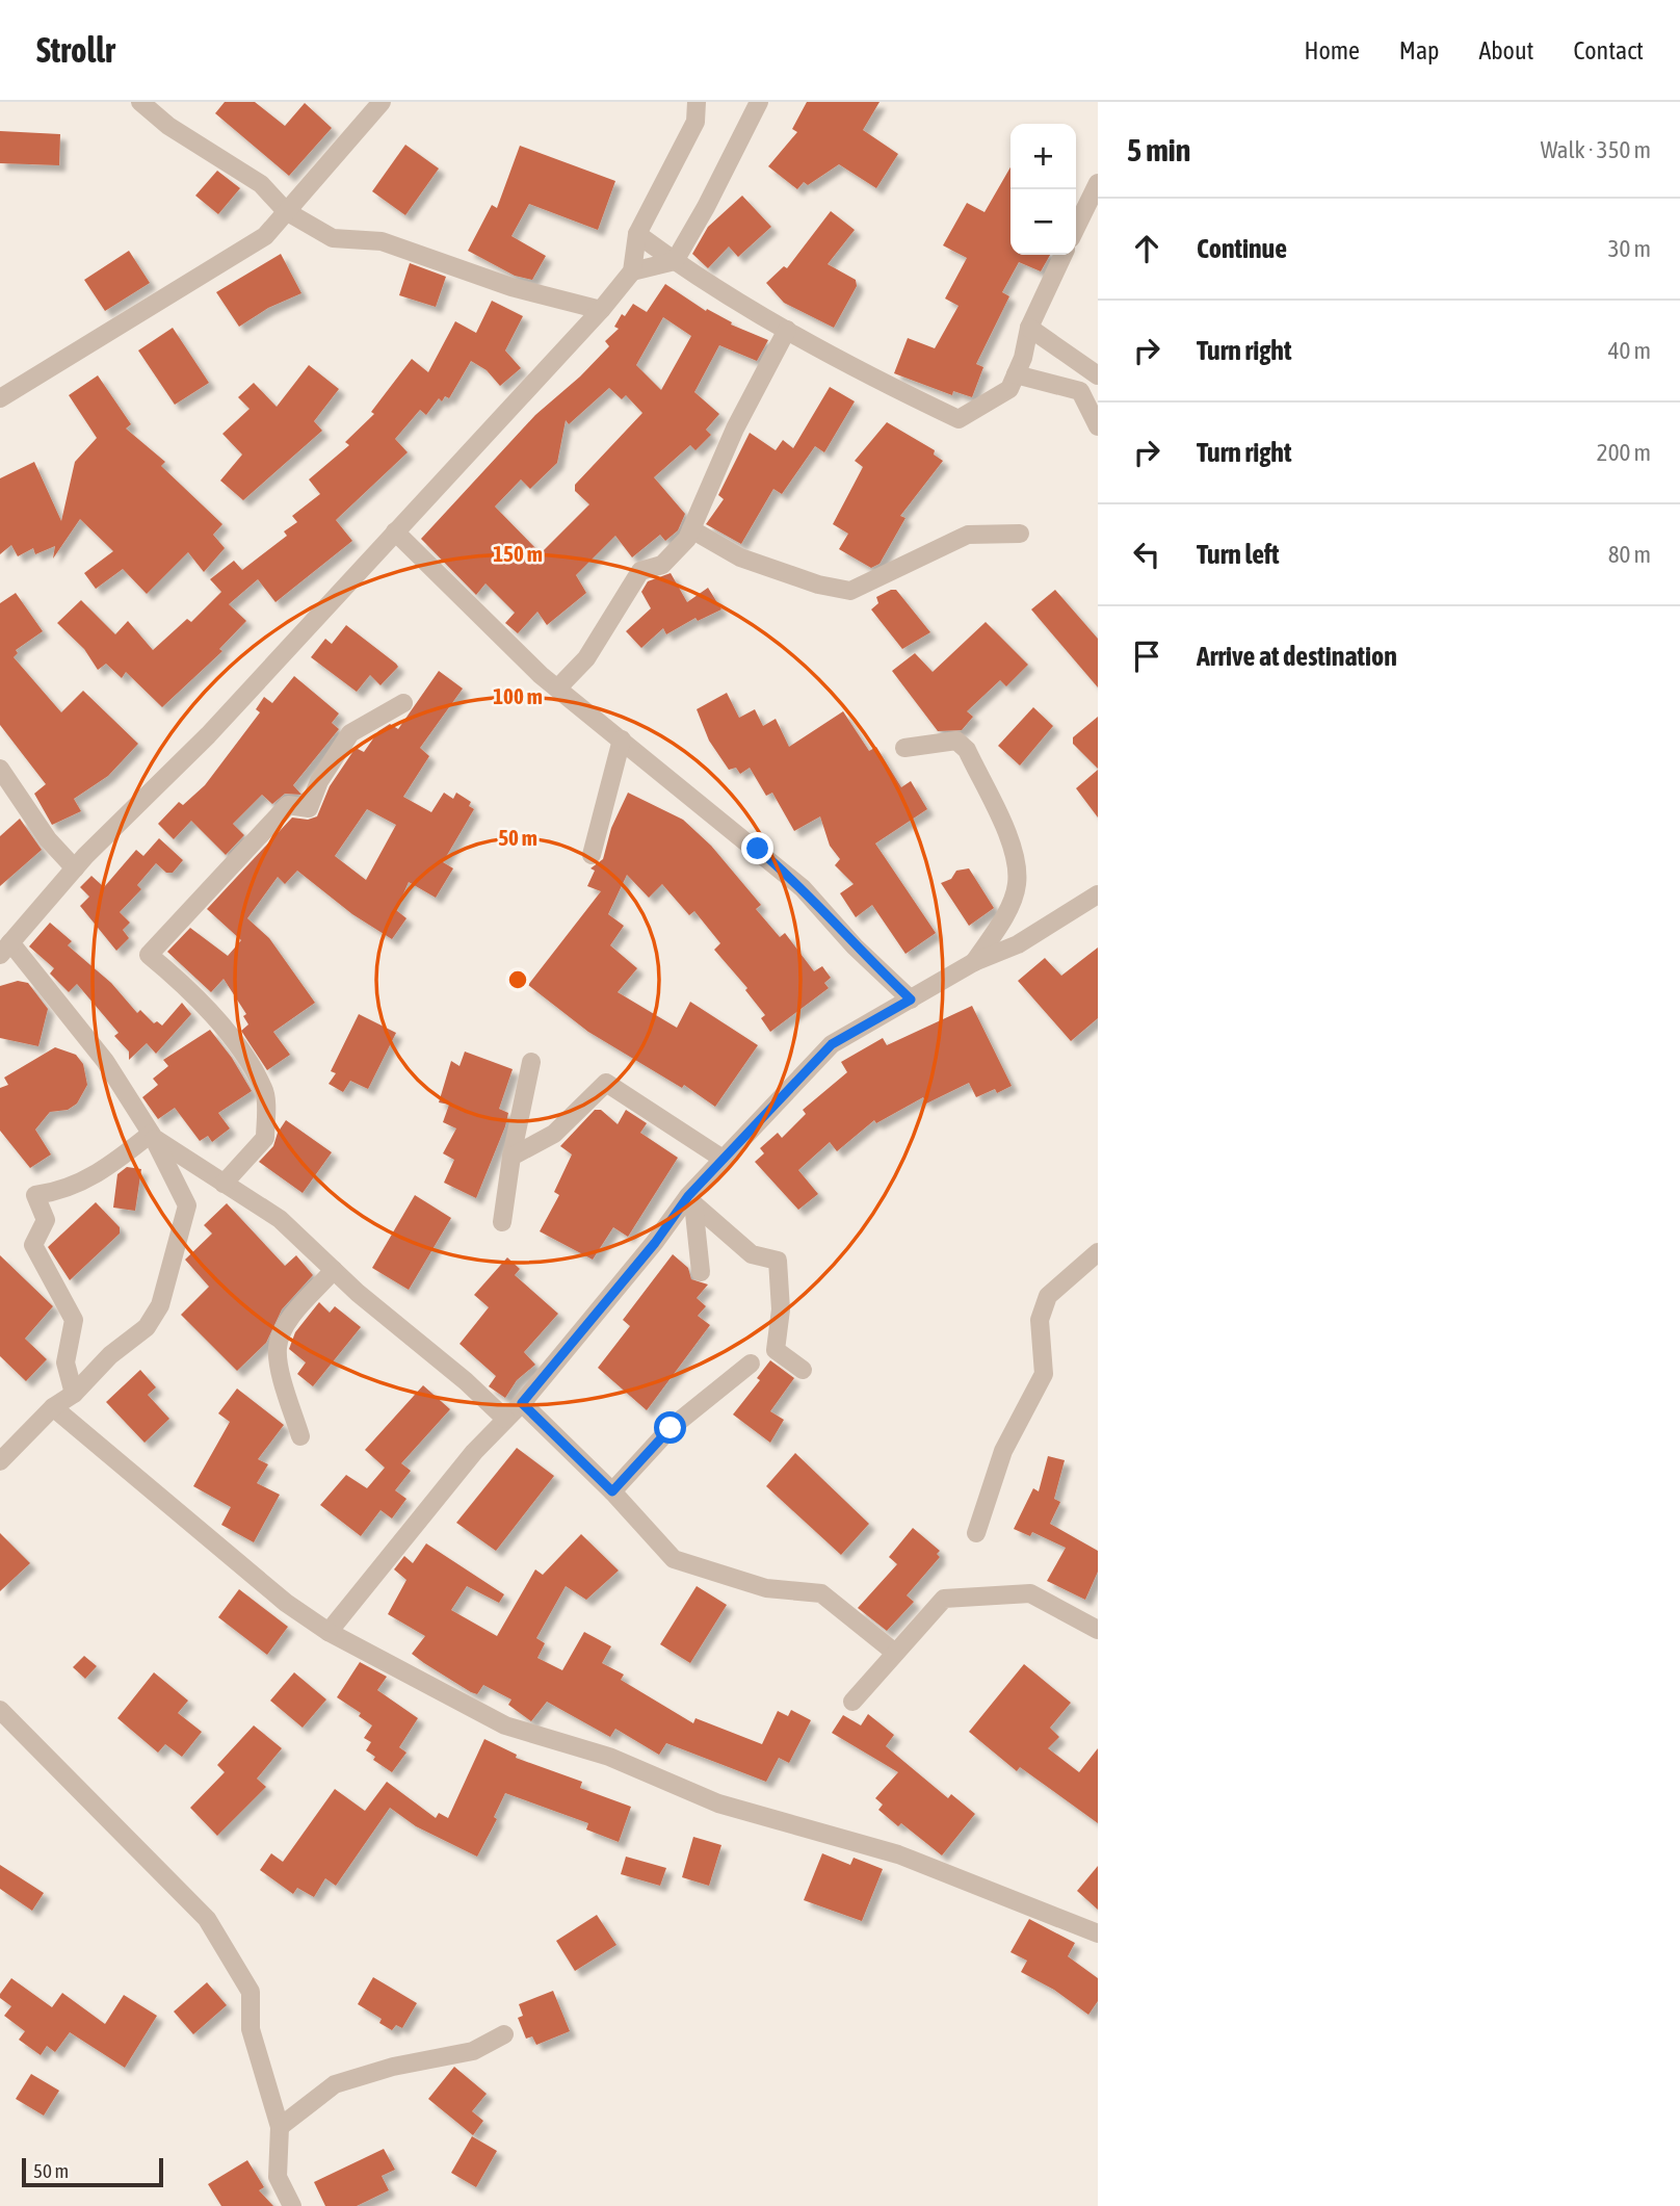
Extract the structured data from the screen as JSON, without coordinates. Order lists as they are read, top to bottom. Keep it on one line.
{"scale_bar":"50 m","page":{"header":"Strollr","nav":["Home","Map","About","Contact"],"heading":["5 min","Walk · 350 m"],"map_buttons":["+","−"],"list":[["Continue","30 m"],["Turn right","40 m"],["Turn right","200 m"],["Turn left","80 m"],"Arrive at destination"],"scale":"50 m"},"rings":["150 m","100 m","50 m"]}
